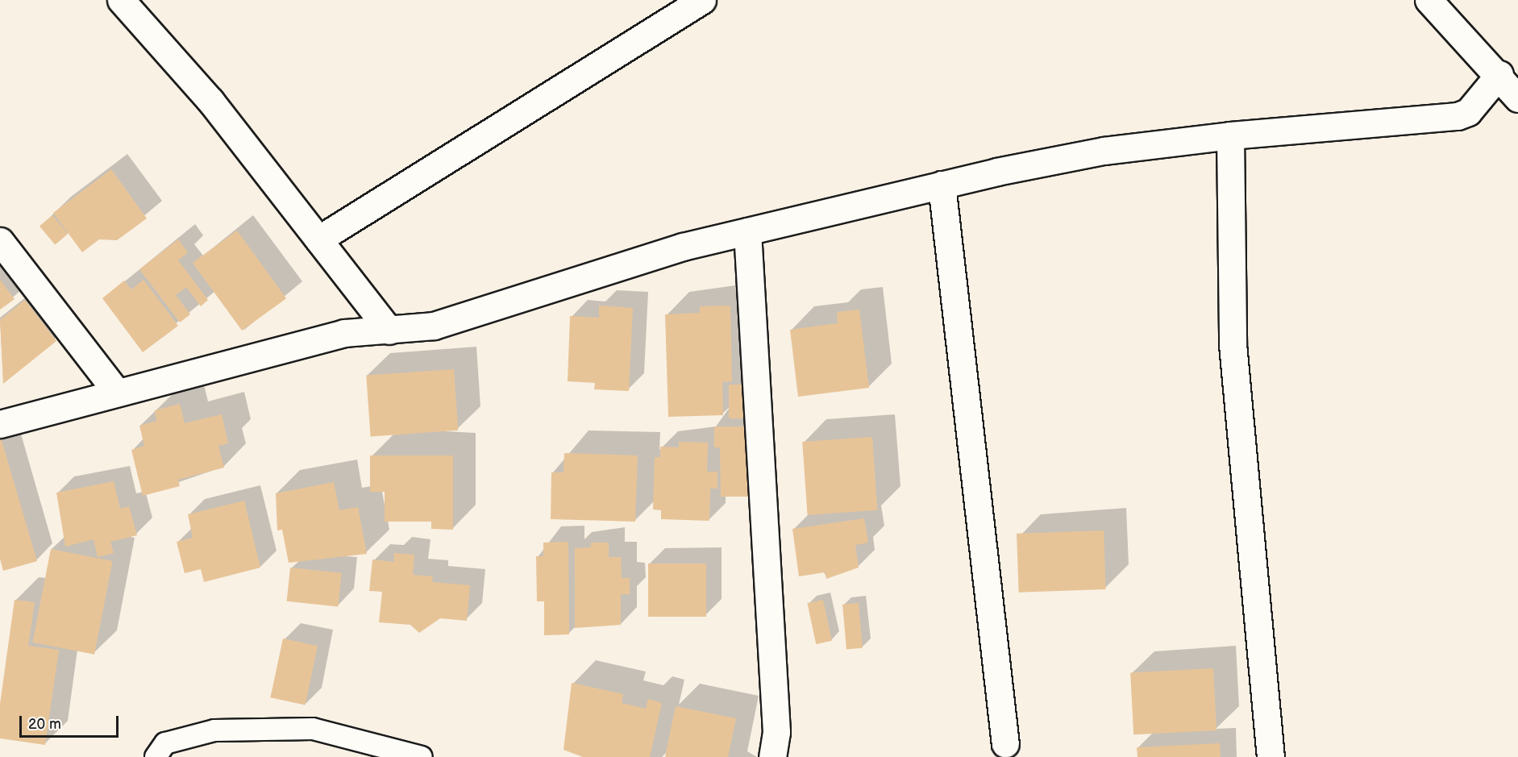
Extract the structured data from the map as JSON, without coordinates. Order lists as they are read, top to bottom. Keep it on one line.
{"scale_bar":"20 m"}
